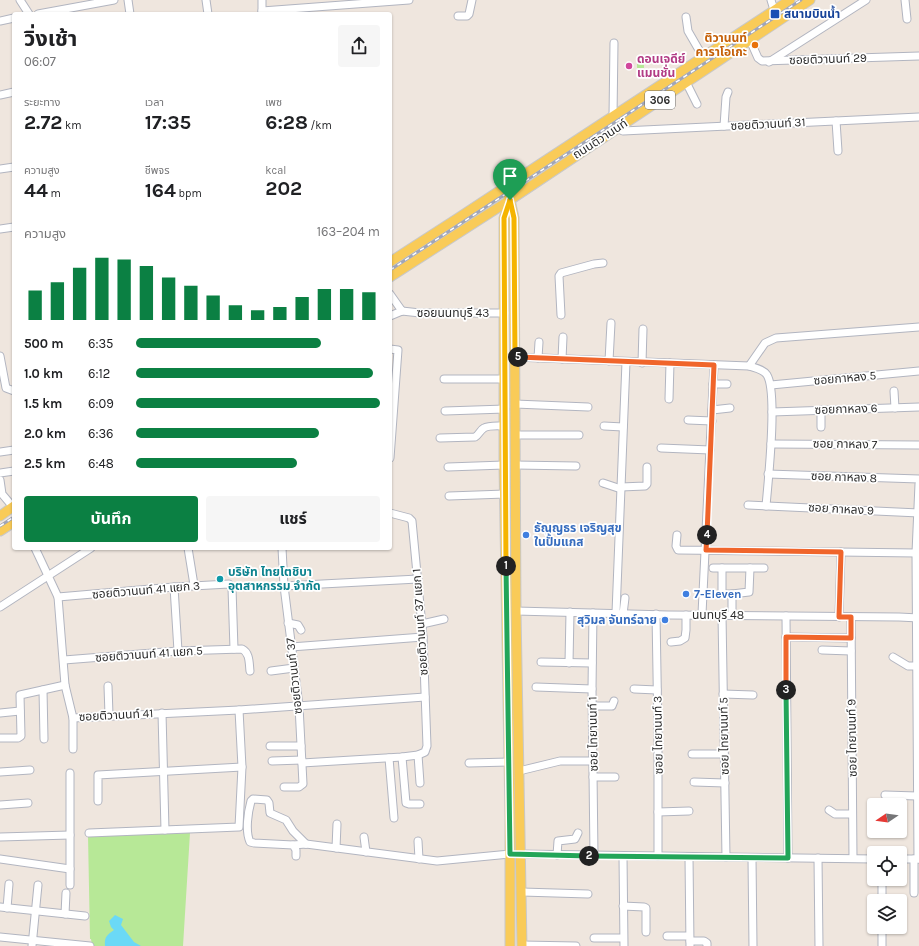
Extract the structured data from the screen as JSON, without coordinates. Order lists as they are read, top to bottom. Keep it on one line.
{"streets":{"main road":["306","ถนนติวานนท์"],"street":["ซอยติวานนท์ 29","ซอยติวานนท์ 31","ซอยนนทบุรี 43","ซอยกาหลง 5","ซอยกาหลง 6","ซอย กาหลง 7","ซอย กาหลง 8","ซอย กาหลง 9","ซอยติวานนท์ 41 แยก 3","นนทบุรี 48","ซอยติวานนท์ 37 แยก 1","ซอยติวานนท์ 41 แยก 5","ซอยติวานนท์ 37","ซอยติวานนท์ 41","ซอย ไทยานนท์ 1","ซอย ไทยานนท์ 3","ซอย ไทยานนท์ 5","ซอย ไทยานนท์ 9"]},"crossings":[["ซอยติวานนท์ 31","ถนนติวานนท์"],["ซอยติวานนท์ 41 แยก 3","ซอยติวานนท์ 41 แยก 5"],["ซอยติวานนท์ 41 แยก 3","ซอยติวานนท์ 41"],["นนทบุรี 48","ซอย ไทยานนท์ 1"],["นนทบุรี 48","ซอย ไทยานนท์ 3"],["นนทบุรี 48","ซอย ไทยานนท์ 5"],["นนทบุรี 48","ซอย ไทยานนท์ 9"],["ซอยติวานนท์ 37 แยก 1","ซอยติวานนท์ 41"],["ซอยติวานนท์ 41 แยก 5","ซอยติวานนท์ 41"],["ซอยติวานนท์ 37","ซอยติวานนท์ 41"]],"places":{"transit":["สนามบินน้ำ"],"other":["ติวานนท์ คาราโอเกะ","ดอนเจดีย์ แมนชั่น","ธัญญธร เจริญสุข ในปั้มแกส","บริษัท ไทยโตชิบา อุตสาหกรรม จำกัด","7-Eleven","สุวิมล จันทร์ฉาย"]},"north":"left","page":{"heading":["วิ่งเช้า","06:07"],"stats":[["ระยะทาง","2.72 km"],["เวลา","17:35"],["เพซ","6:28 /km"],["ความสูง","44 m"],["ชีพจร","164 bpm"],["kcal","202"]],"chart":["ความสูง","163–204 m"],"list":[{"name":"500 m","note":"6:35"},{"name":"1.0 km","note":"6:12"},{"name":"1.5 km","note":"6:09"},{"name":"2.0 km","note":"6:36"},{"name":"2.5 km","note":"6:48"}],"pins":["5","4","1","3","2"],"buttons":["บันทึก","แชร์"]}}
